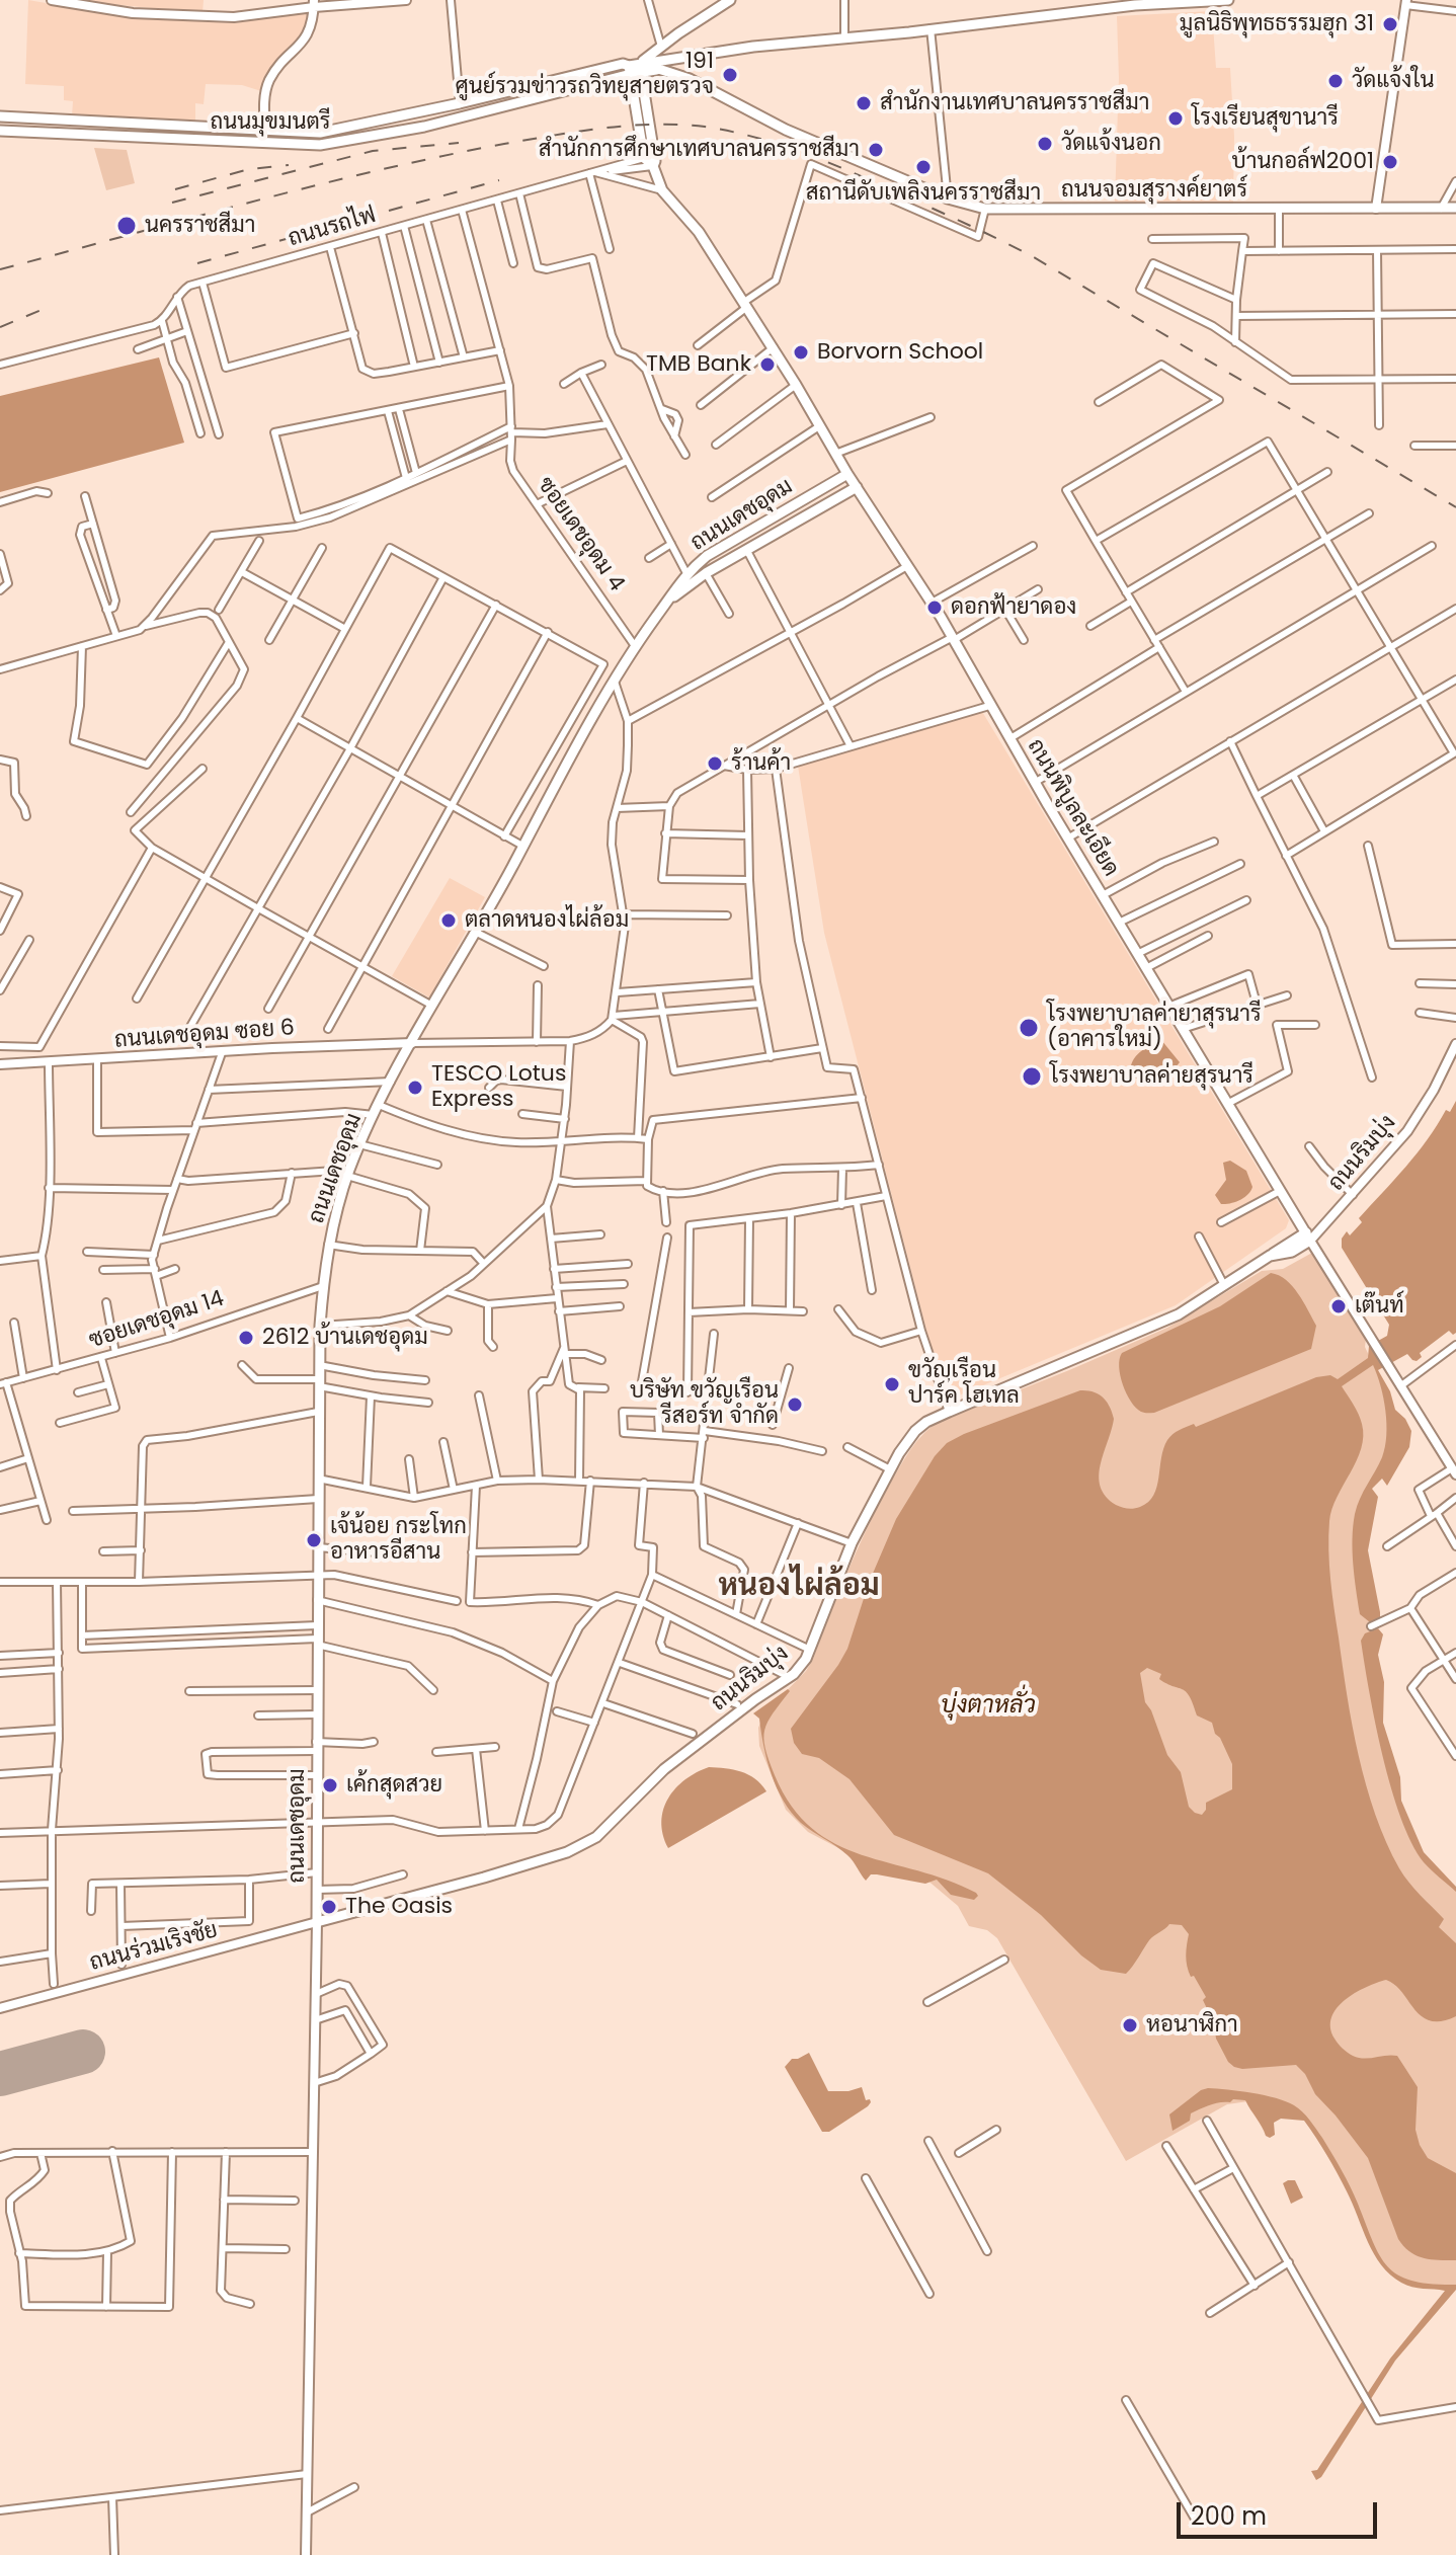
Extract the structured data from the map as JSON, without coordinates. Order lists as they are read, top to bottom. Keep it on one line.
{"streets":{"main road":["ถนนมุขมนตรี","ถนนจอมสุรางค์ยาตร์","ถนนเดชอุดม","ถนนพิบูลละเอียด","ถนนริมบุ่ง"],"street":["ถนนรถไฟ","ซอยเดชอุดม 4","ถนนเดชอุดม ซอย 6","ซอยเดชอุดม 14","ถนนร่วมเริงชัย"]},"crossings":[["ถนนมุขมนตรี","ถนนจอมสุรางค์ยาตร์"],["ถนนมุขมนตรี","ถนนพิบูลละเอียด"],["ถนนจอมสุรางค์ยาตร์","ถนนพิบูลละเอียด"],["ถนนรถไฟ","ซอยเดชอุดม 4"],["ถนนรถไฟ","ถนนพิบูลละเอียด"],["ถนนเดชอุดม","ซอยเดชอุดม 4"],["ถนนเดชอุดม","ถนนพิบูลละเอียด"],["ถนนเดชอุดม","ถนนเดชอุดม ซอย 6"],["ถนนเดชอุดม","ถนนริมบุ่ง"],["ถนนเดชอุดม","ซอยเดชอุดม 14"],["ถนนเดชอุดม","ถนนร่วมเริงชัย"],["ถนนพิบูลละเอียด","ถนนริมบุ่ง"],["ถนนริมบุ่ง","ถนนร่วมเริงชัย"]],"districts":["หนองไผ่ล้อม"],"water":["บุ่งตาหลั่ว"],"places":["มูลนิธิพุทธธรรมฮุก 31","191 ศูนย์รวมข่าวรถวิทยุสายตรวจ","วัดแจ้งใน","สำนักงานเทศบาลนครราชสีมา","โรงเรียนสุขานารี","วัดแจ้งนอก","สำนักการศึกษาเทศบาลนครราชสีมา","บ้านกอล์ฟ2001","สถานีดับเพลิงนครราชสีมา","นครราชสีมา","Borvorn School","TMB Bank","ดอกฟ้ายาดอง","ร้านค้า","ตลาดหนองไผ่ล้อม","โรงพยาบาลค่ายาสุรนารี (อาคารใหม่)","โรงพยาบาลค่ายสุรนารี","TESCO Lotus Express","เต๊นท์","2612 บ้านเดชอุดม","ขวัญเรือน ปาร์ค โฮเทล","บริษัท ขวัญเรือน รีสอร์ท จำกัด","เจ้น้อย กระโทก อาหารอีสาน","เค้กสุดสวย","The Oasis","หอนาฬิกา"],"scale_bar":"200 m"}
